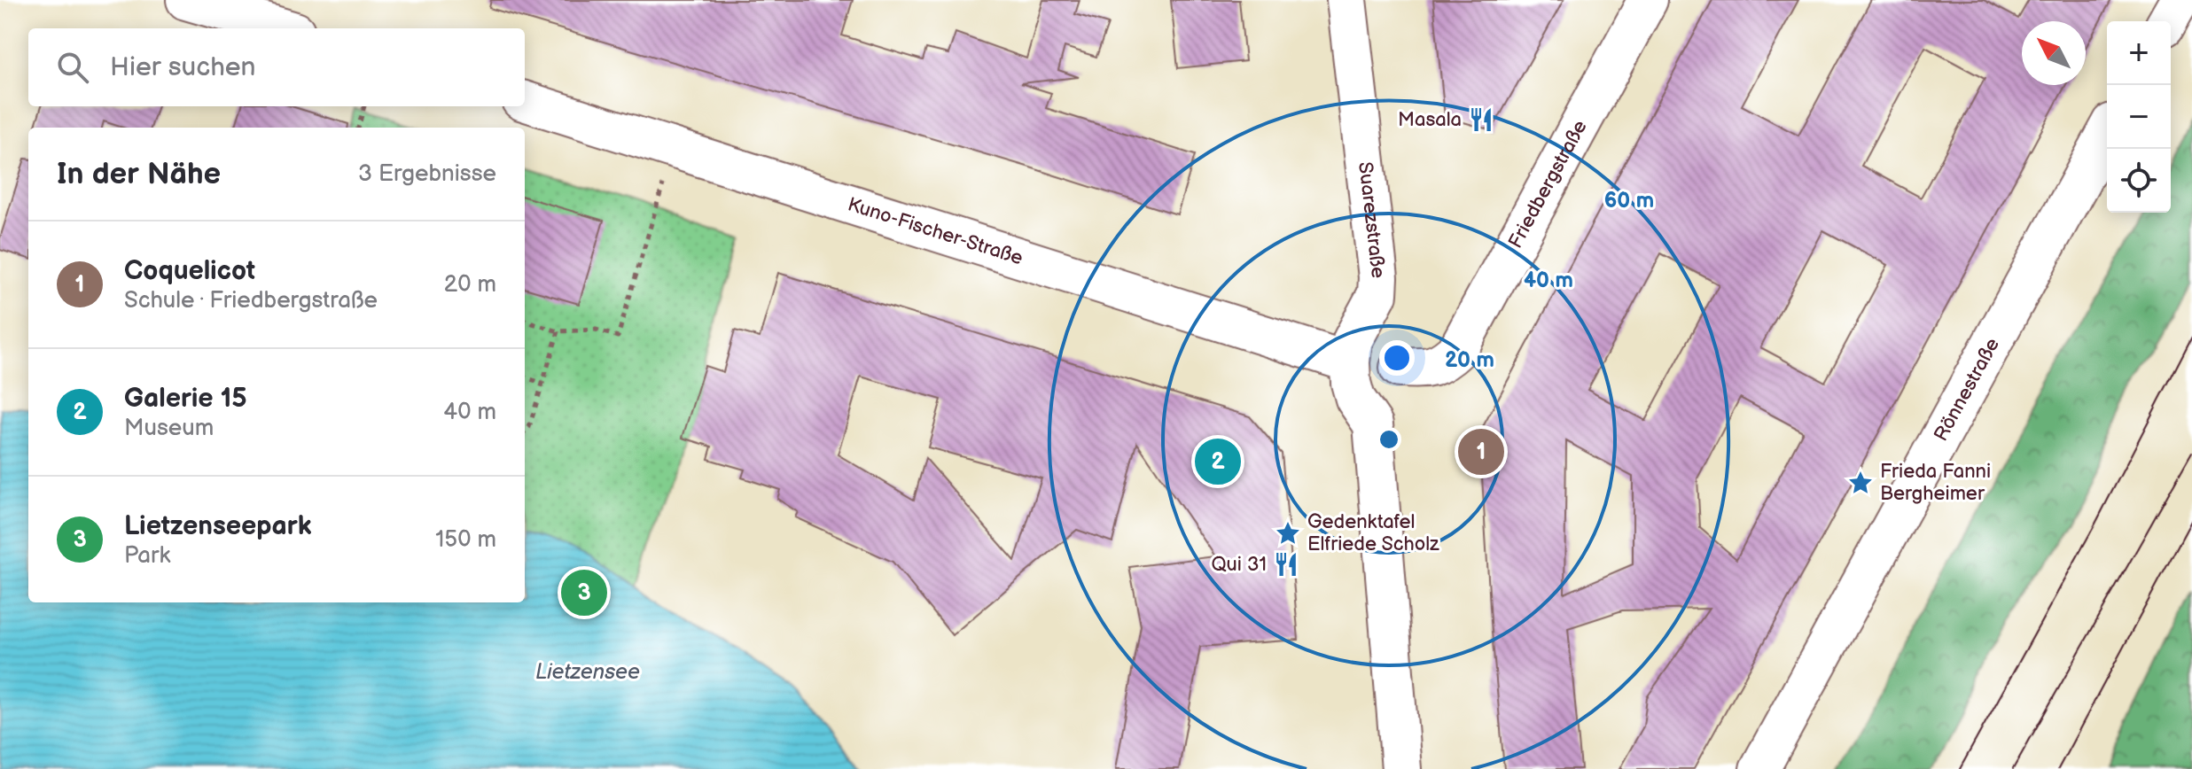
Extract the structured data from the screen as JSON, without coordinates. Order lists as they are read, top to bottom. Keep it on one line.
{"streets":{"street":["Friedbergstraße","Suarezstraße","Kuno-Fischer-Straße","Rönnestraße"]},"crossings":[["Suarezstraße","Kuno-Fischer-Straße"]],"water":["Lietzensee"],"places":{"restaurant":["Masala","Qui 31"],"place":["Frieda Fanni Bergheimer","Gedenktafel Elfriede Scholz"]},"north":"top left","page":{"map_buttons":["+","−"],"search":"Hier suchen","heading":["In der Nähe","3 Ergebnisse"],"list":[{"mark":"1","name":"Coquelicot","note":"Schule · Friedbergstraße","value":"20 m"},{"mark":"2","name":"Galerie 15","note":"Museum","value":"40 m"},{"mark":"3","name":"Lietzenseepark","note":"Park","value":"150 m"}],"pins":["1","2","3"]},"rings":["60 m","40 m","20 m"]}
